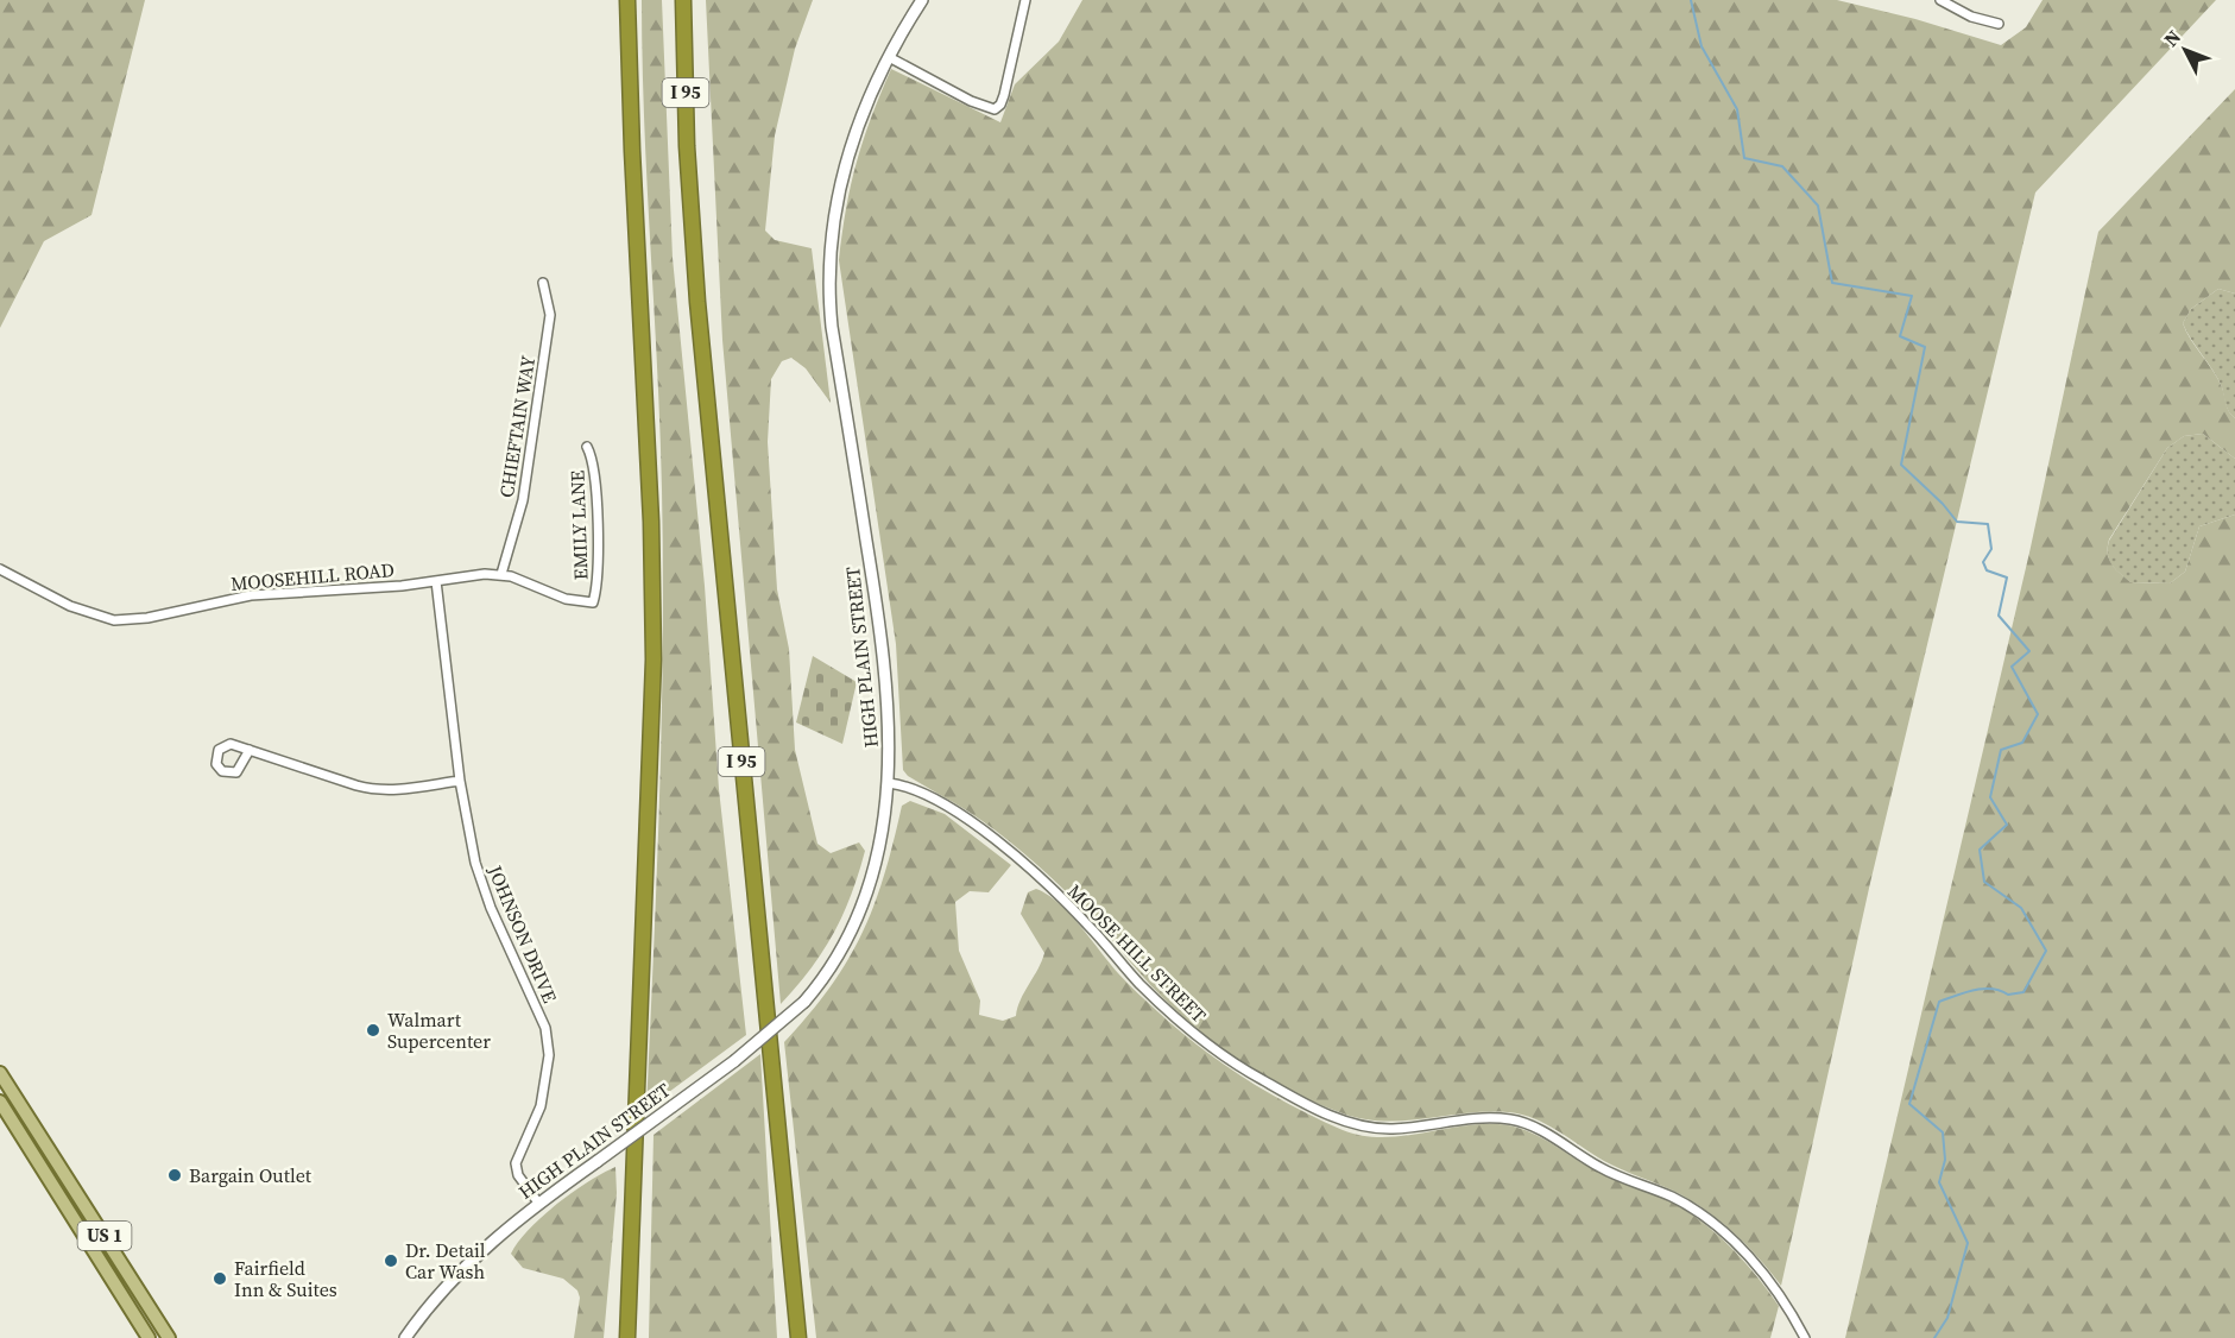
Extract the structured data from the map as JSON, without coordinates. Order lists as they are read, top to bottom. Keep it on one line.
{"streets":{"highway":["I 95"],"main road":["HIGH PLAIN STREET","US 1"],"street":["CHIEFTAIN WAY","EMILY LANE","MOOSEHILL ROAD","JOHNSON DRIVE","MOOSE HILL STREET"]},"crossings":[["CHIEFTAIN WAY","MOOSEHILL ROAD"],["EMILY LANE","MOOSEHILL ROAD"],["MOOSEHILL ROAD","JOHNSON DRIVE"],["HIGH PLAIN STREET","JOHNSON DRIVE"],["HIGH PLAIN STREET","MOOSE HILL STREET"]],"places":["Walmart Supercenter","Bargain Outlet","Dr. Detail Car Wash","Fairfield Inn & Suites"],"north":"top left"}
